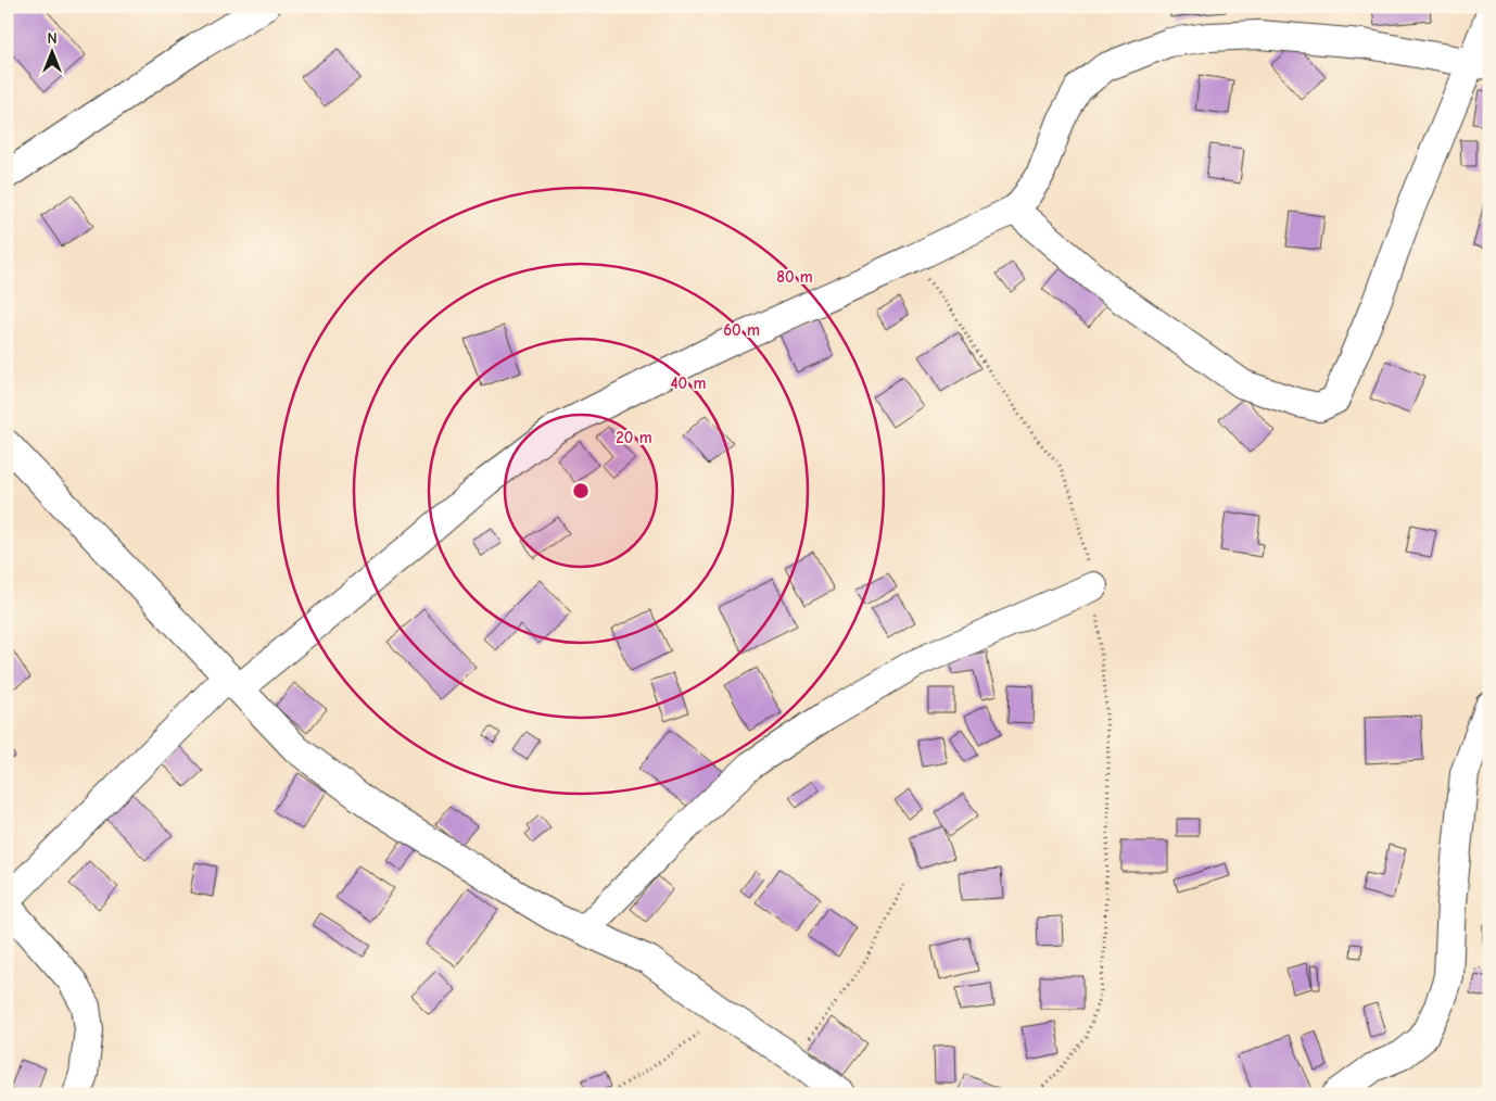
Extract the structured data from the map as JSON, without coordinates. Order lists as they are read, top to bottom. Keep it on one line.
{"north":"top","rings":["80 m","60 m","40 m","20 m"]}
